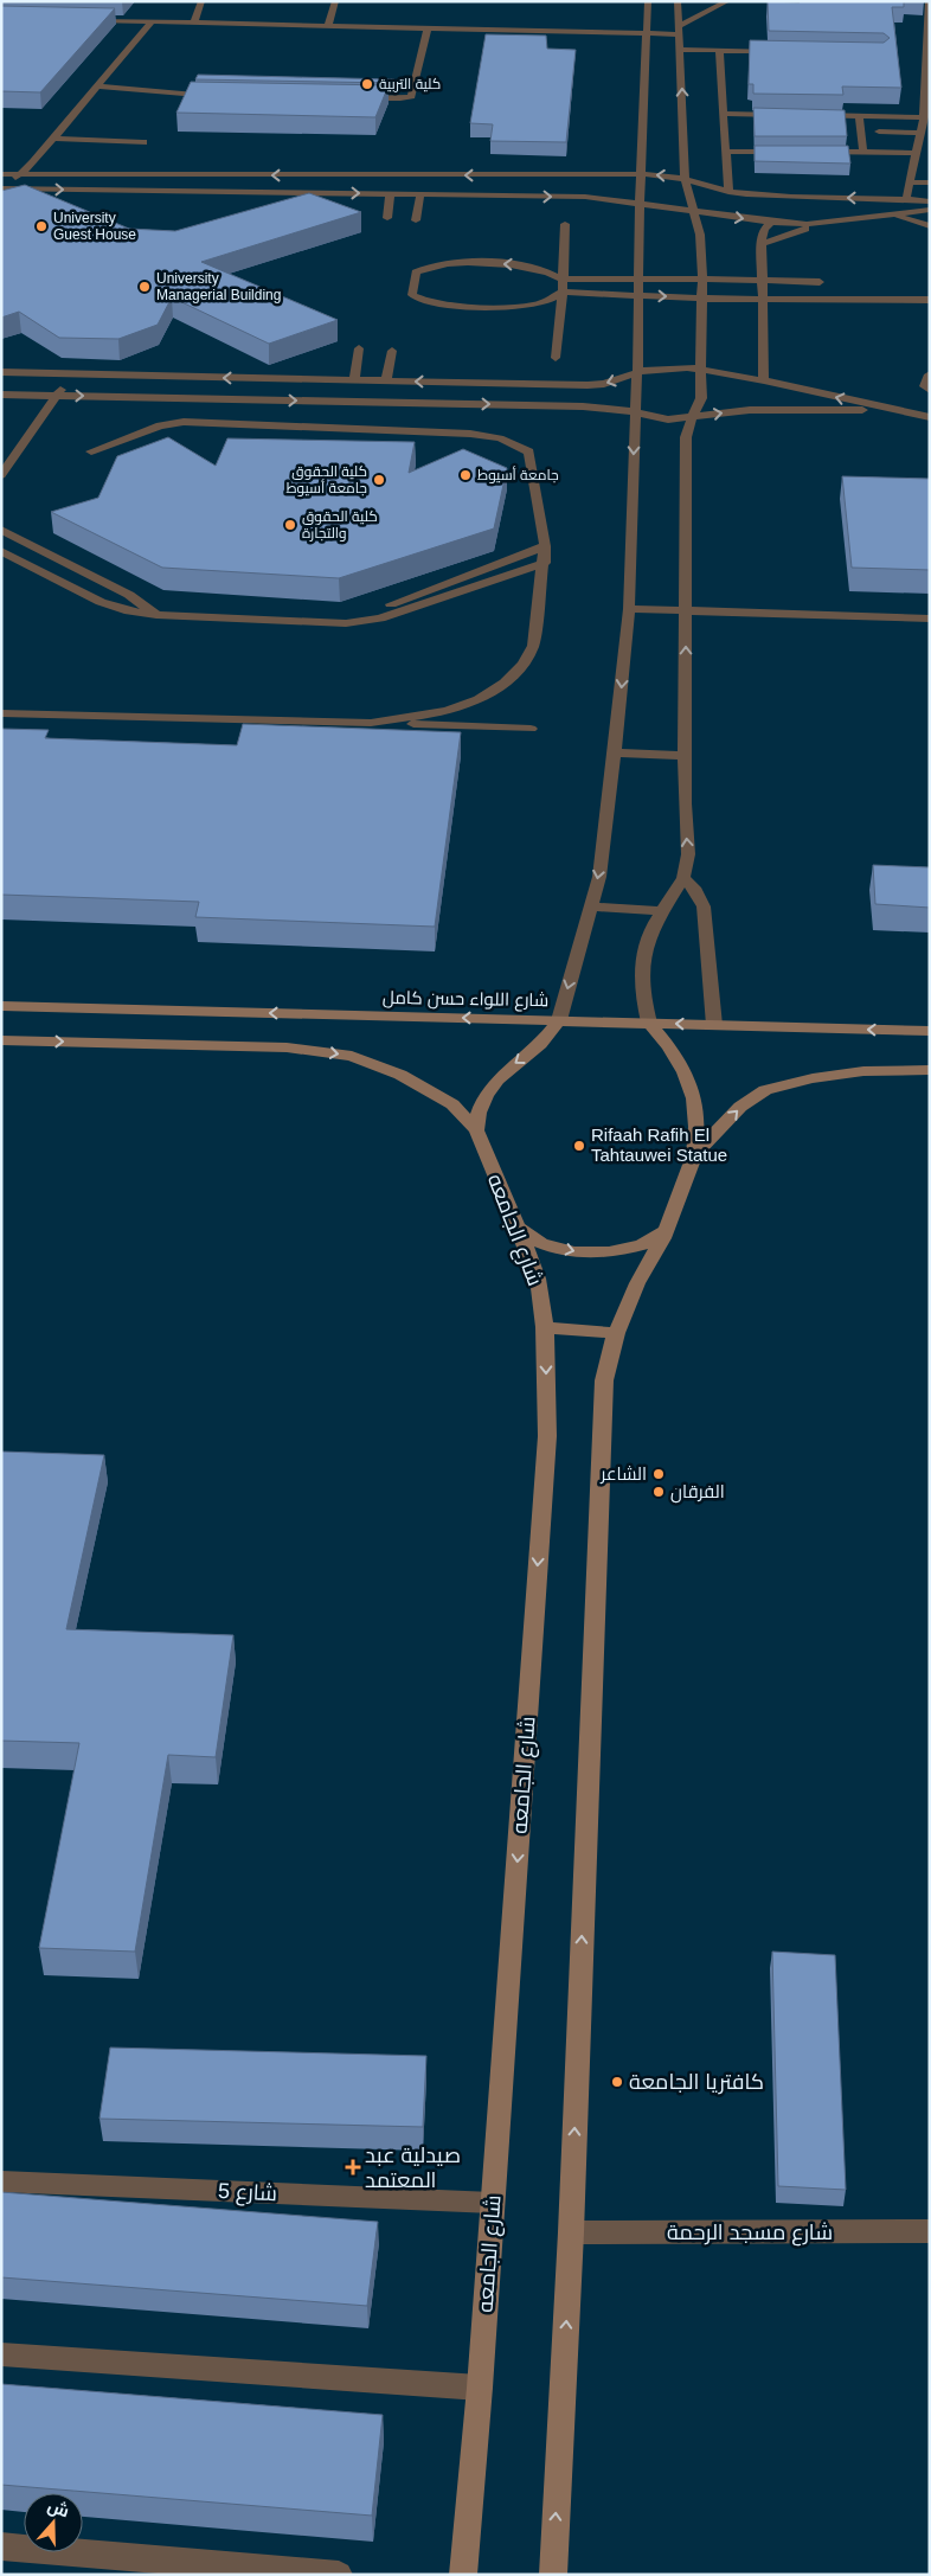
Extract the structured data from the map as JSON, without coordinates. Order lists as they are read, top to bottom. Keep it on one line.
{"streets":{"main road":["شارع اللواء حسن كامل","شارع الجامعه"],"street":["شارع 5","شارع مسجد الرحمة"]},"crossings":[["شارع الجامعه","شارع 5"]],"places":{"other":["كلية التربية","University Guest House","University Managerial Building","جامعة أسيوط","كلية الحقوق جامعة أسيوط","كلية الحقوق والتجارة","Rifaah Rafih El Tahtauwei Statue","الشاعر","الفرقان","كافتريا الجامعة"],"health":["صيدلية عبد المعتمد"]},"north":"top"}
